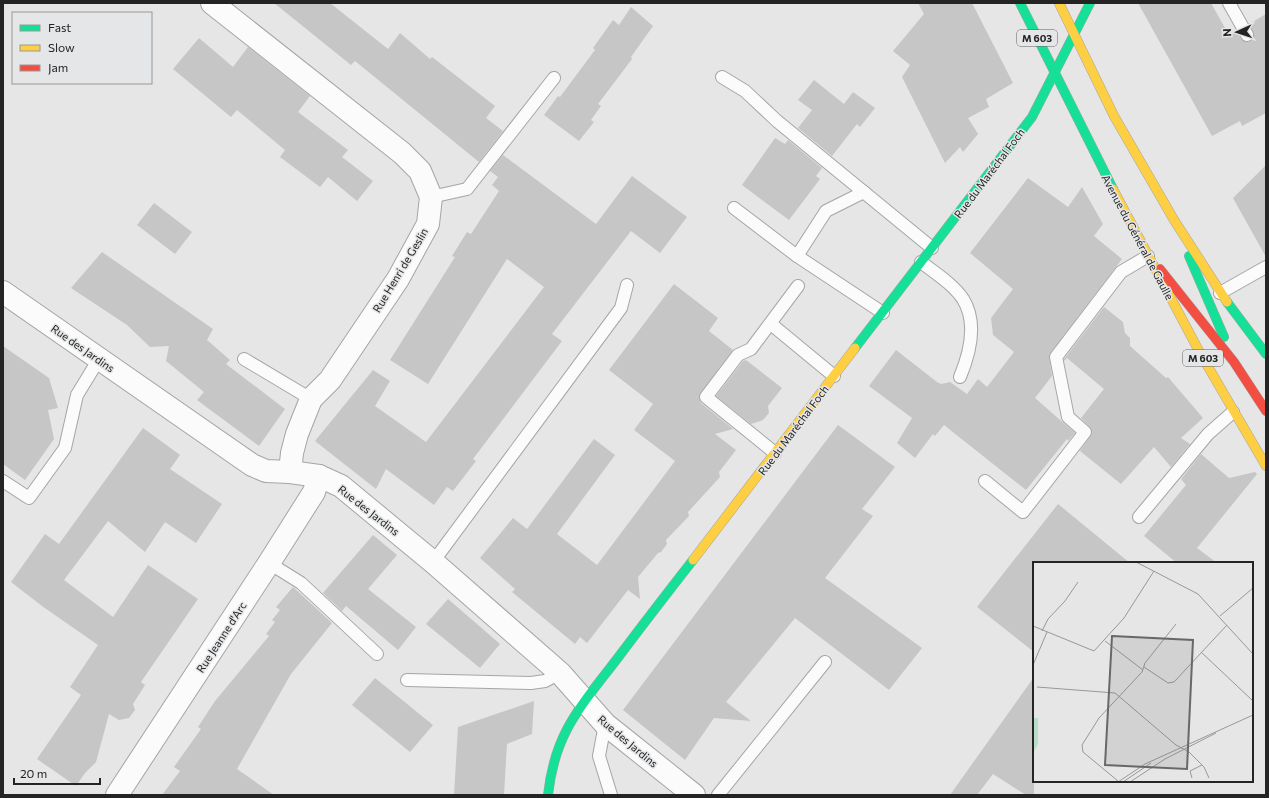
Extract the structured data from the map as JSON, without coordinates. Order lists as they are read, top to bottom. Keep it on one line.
{"streets":{"main road":["M 603","Rue du Maréchal Foch","Avenue du Général de Gaulle"],"street":["Rue Henri de Geslin","Rue des Jardins","Rue Jeanne d'Arc"]},"crossings":[["M 603","Rue du Maréchal Foch"],["Rue du Maréchal Foch","Avenue du Général de Gaulle"],["Rue du Maréchal Foch","Rue des Jardins"],["Rue Henri de Geslin","Rue des Jardins"],["Rue des Jardins","Rue Jeanne d'Arc"]],"legend":["Fast","Slow","Jam"],"scale_bar":"20 m","north":"left"}
